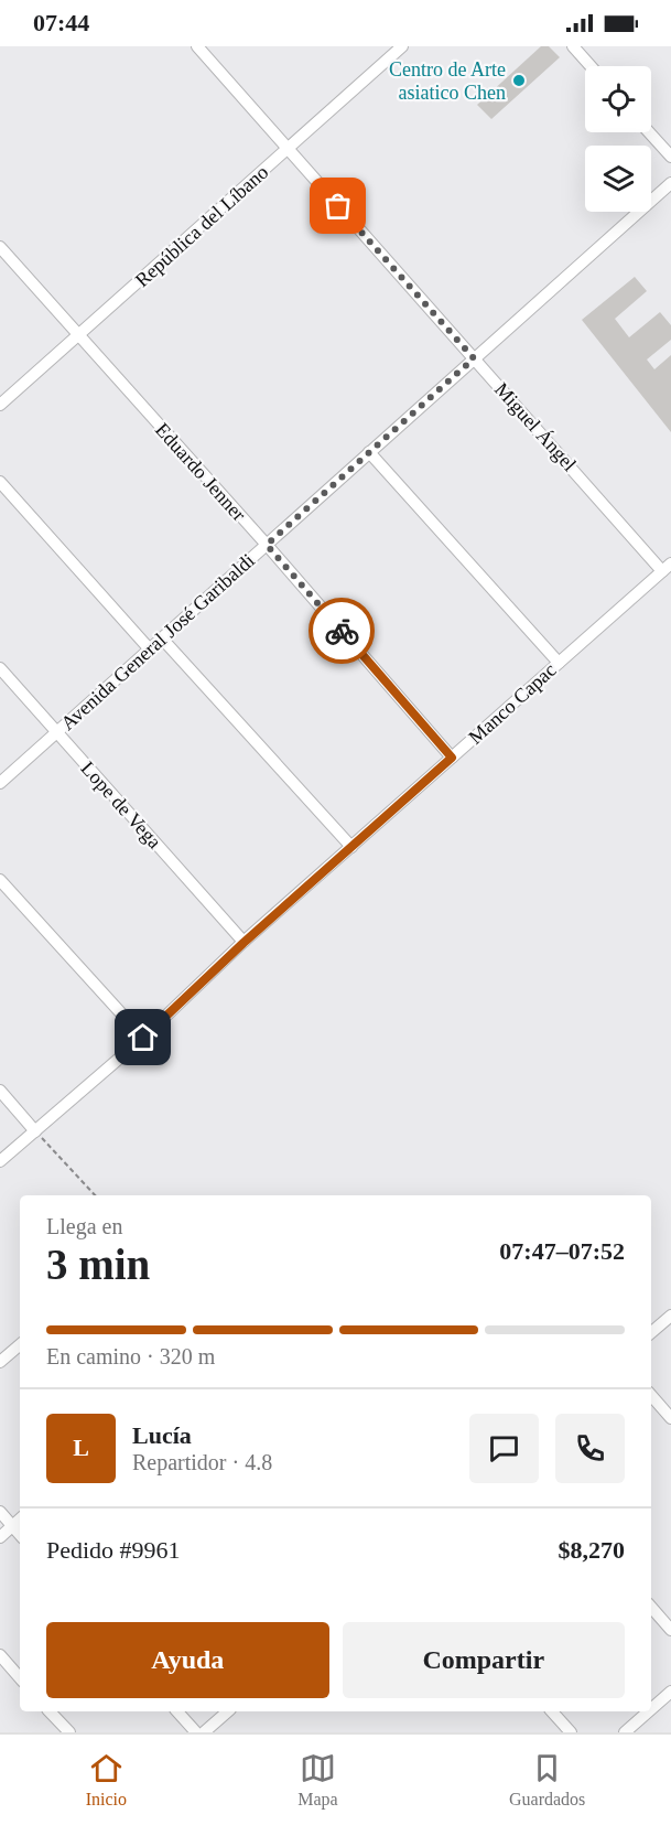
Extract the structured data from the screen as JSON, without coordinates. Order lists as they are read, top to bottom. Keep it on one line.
{"streets":{"street":["República del Líbano","Miguel Ángel","Eduardo Jenner","Avenida General José Garibaldi","Manco Capac","Lope de Vega"]},"crossings":[["República del Líbano","Miguel Ángel"],["República del Líbano","Eduardo Jenner"],["Miguel Ángel","Avenida General José Garibaldi"],["Miguel Ángel","Manco Capac"],["Eduardo Jenner","Avenida General José Garibaldi"],["Eduardo Jenner","Manco Capac"],["Avenida General José Garibaldi","Lope de Vega"],["Manco Capac","Lope de Vega"]],"places":["Centro de Arte asiatico Chen"],"page":{"status":"07:44","heading":["3 min","Llega en","07:47–07:52"],"panel":["Lucía","Repartidor · 4.8","Pedido #9961","$8,270"],"bar":"En camino · 320 m","round":"L","buttons":["Ayuda","Compartir"],"tabs":["Inicio","Mapa","Guardados"]}}
